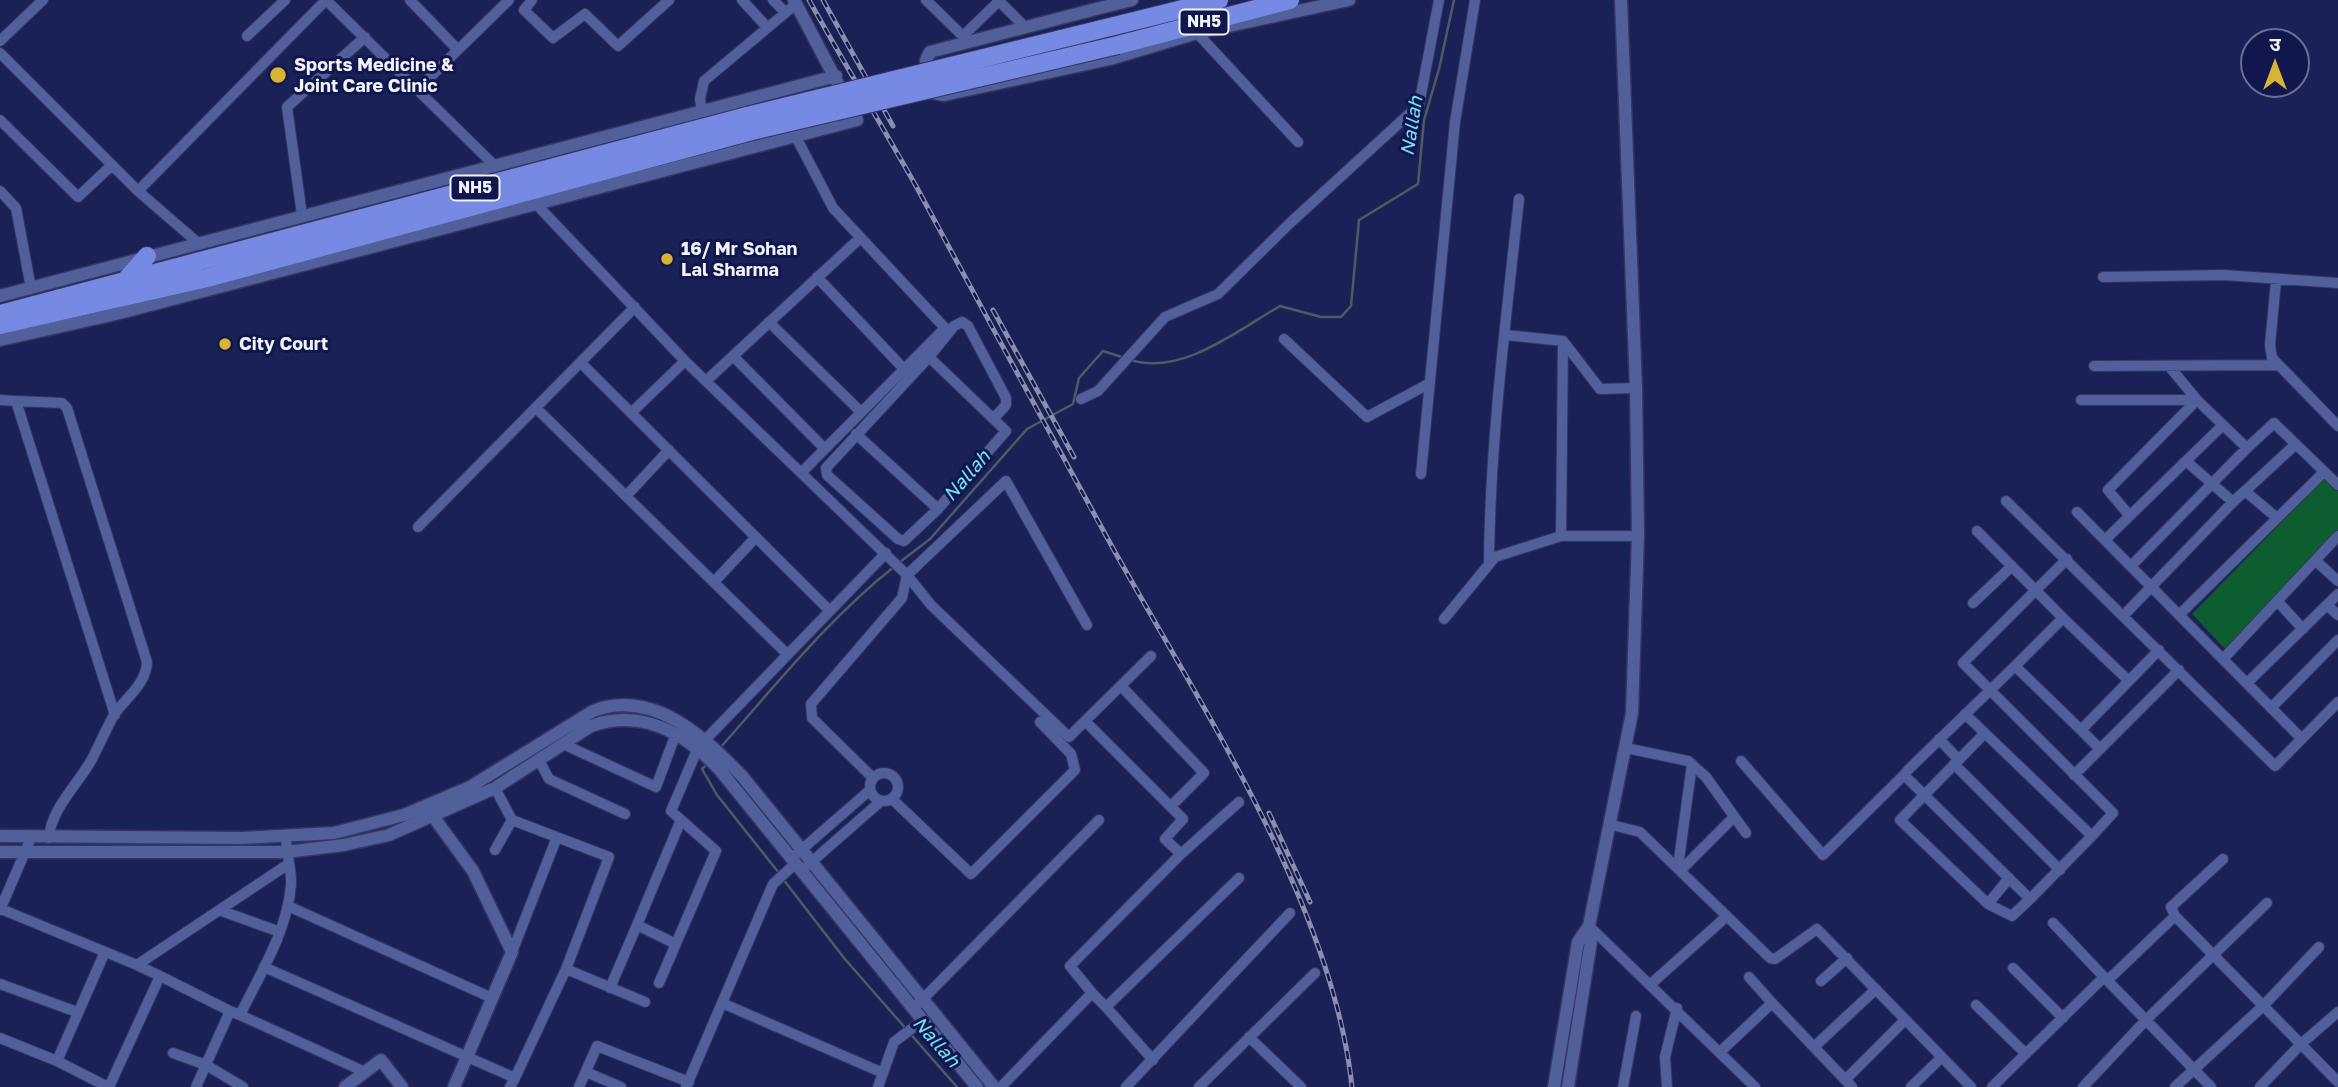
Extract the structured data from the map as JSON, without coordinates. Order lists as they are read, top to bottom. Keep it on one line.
{"streets":{"highway":["NH5"]},"water":["Nallah"],"places":["Sports Medicine & Joint Care Clinic","16/ Mr Sohan Lal Sharma","City Court"],"north":"top"}
